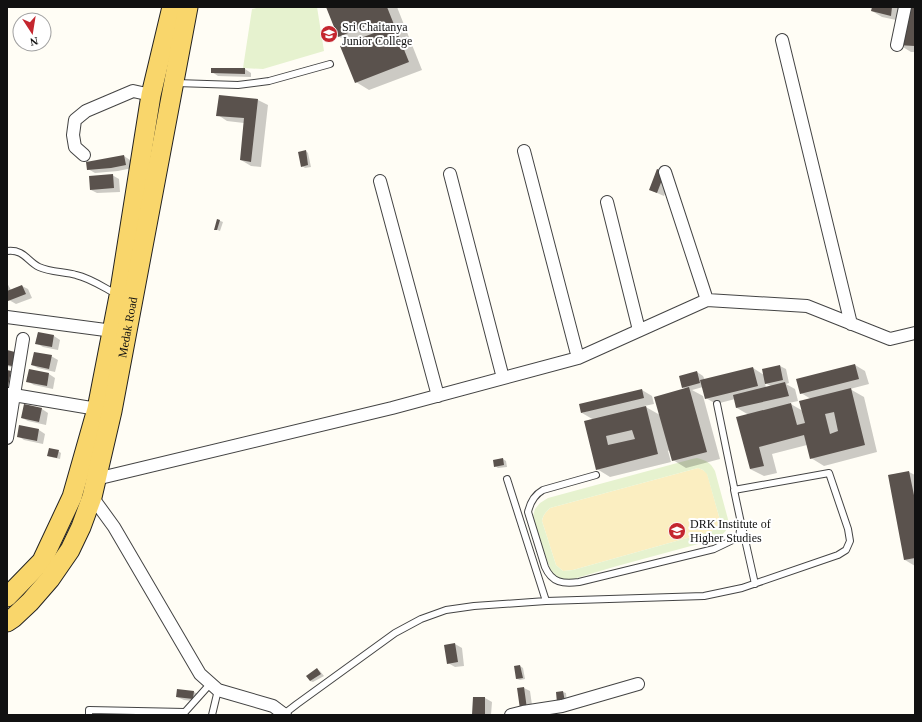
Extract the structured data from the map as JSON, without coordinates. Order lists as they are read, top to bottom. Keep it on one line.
{"streets":{"main road":["Medak Road"]},"places":{"school or university":["Sri Chaitanya Junior College","DRK Institute of Higher Studies"]},"north":"bottom"}
